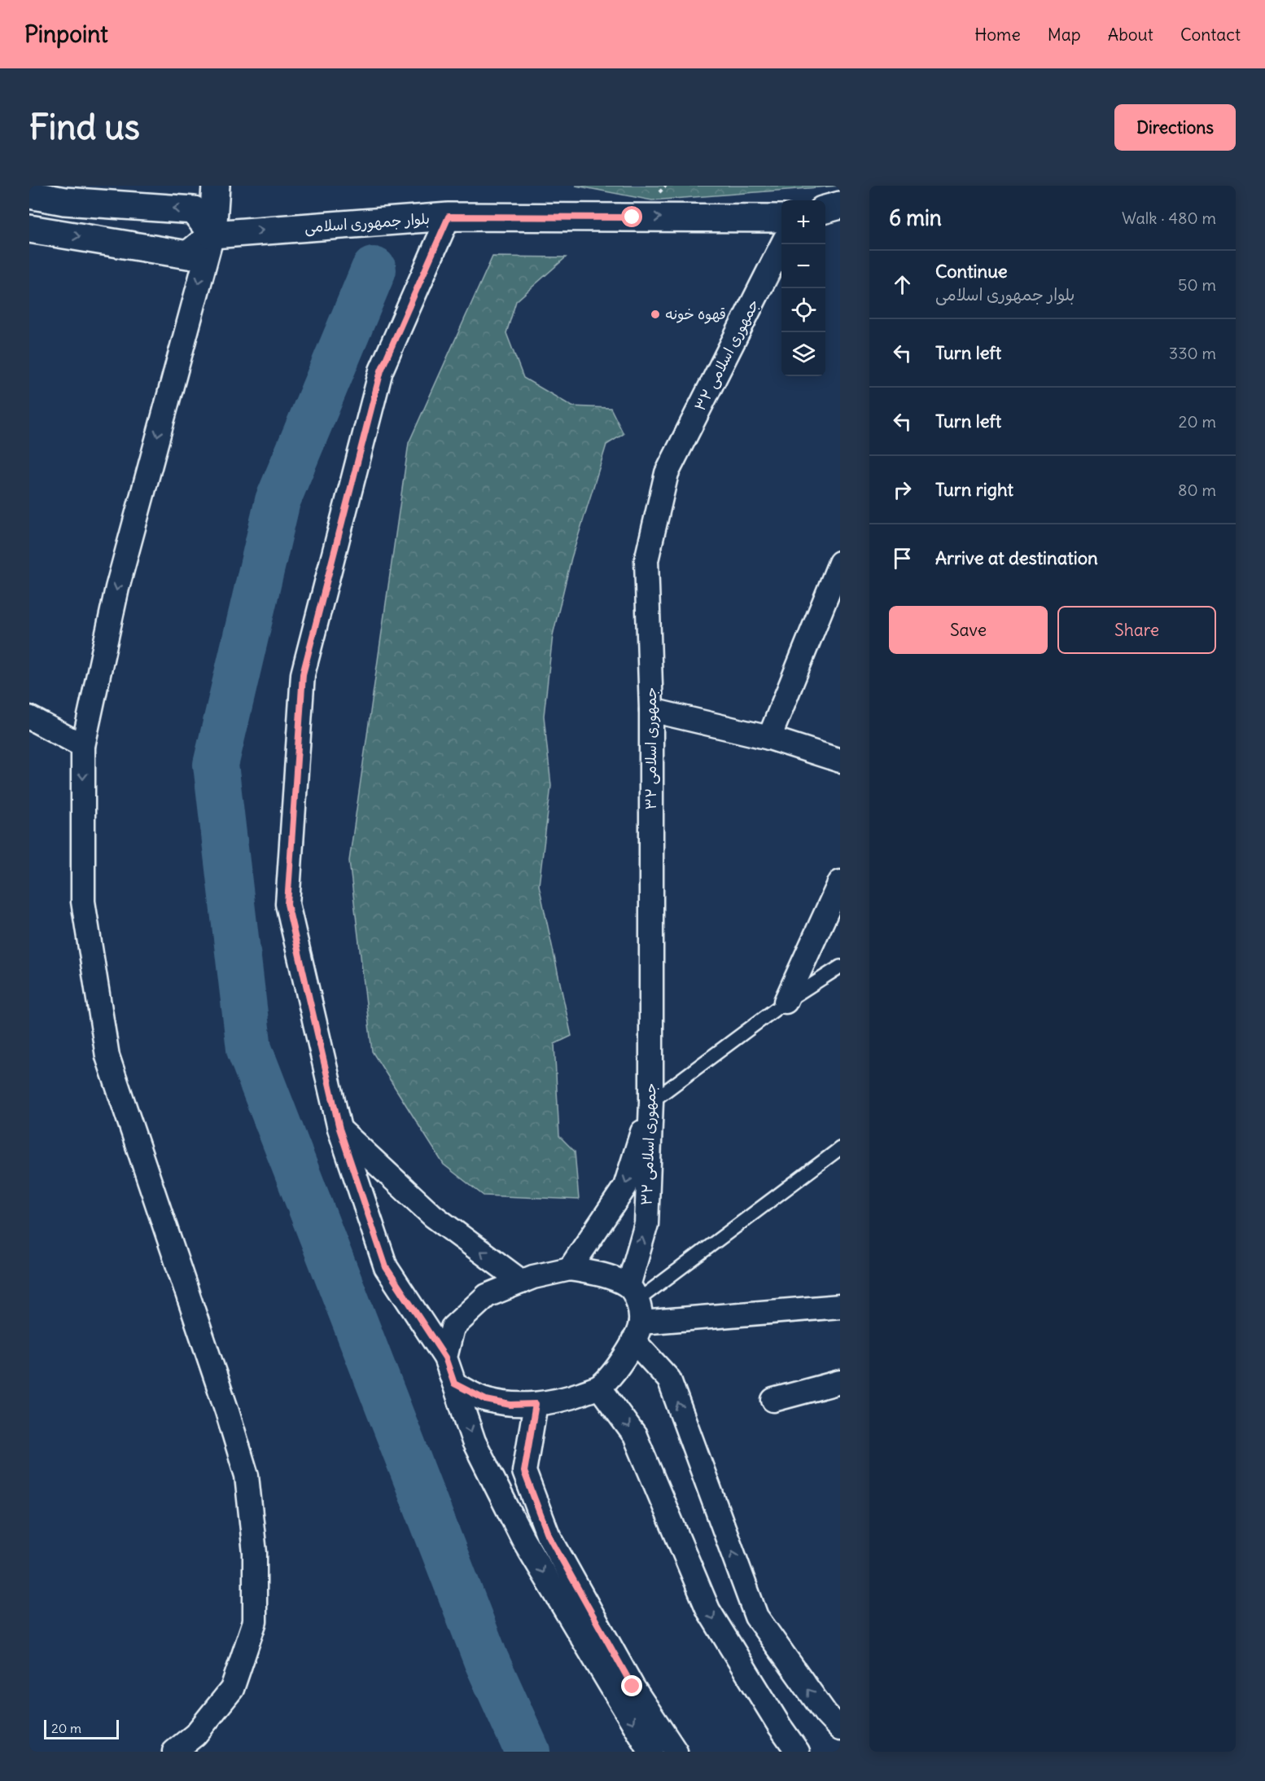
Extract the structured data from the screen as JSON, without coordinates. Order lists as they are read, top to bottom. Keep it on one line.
{"streets":{"main road":["بلوار جمهوری اسلامی"],"street":["جمهوری اسلامی ۳۲"]},"one_way":["بلوار جمهوری اسلامی"],"places":["قهوه خونه"],"scale_bar":"20 m","page":{"header":"Pinpoint","nav":["Home","Map","About","Contact"],"buttons":["Directions",["Save","Share"]],"title":"Find us","heading":["6 min","Walk · 480 m"],"map_buttons":["+","−"],"list":[["Continue","بلوار جمهوری اسلامی","50 m"],["Turn left","330 m"],["Turn left","20 m"],["Turn right","80 m"],"Arrive at destination"],"scale":"20 m"}}
